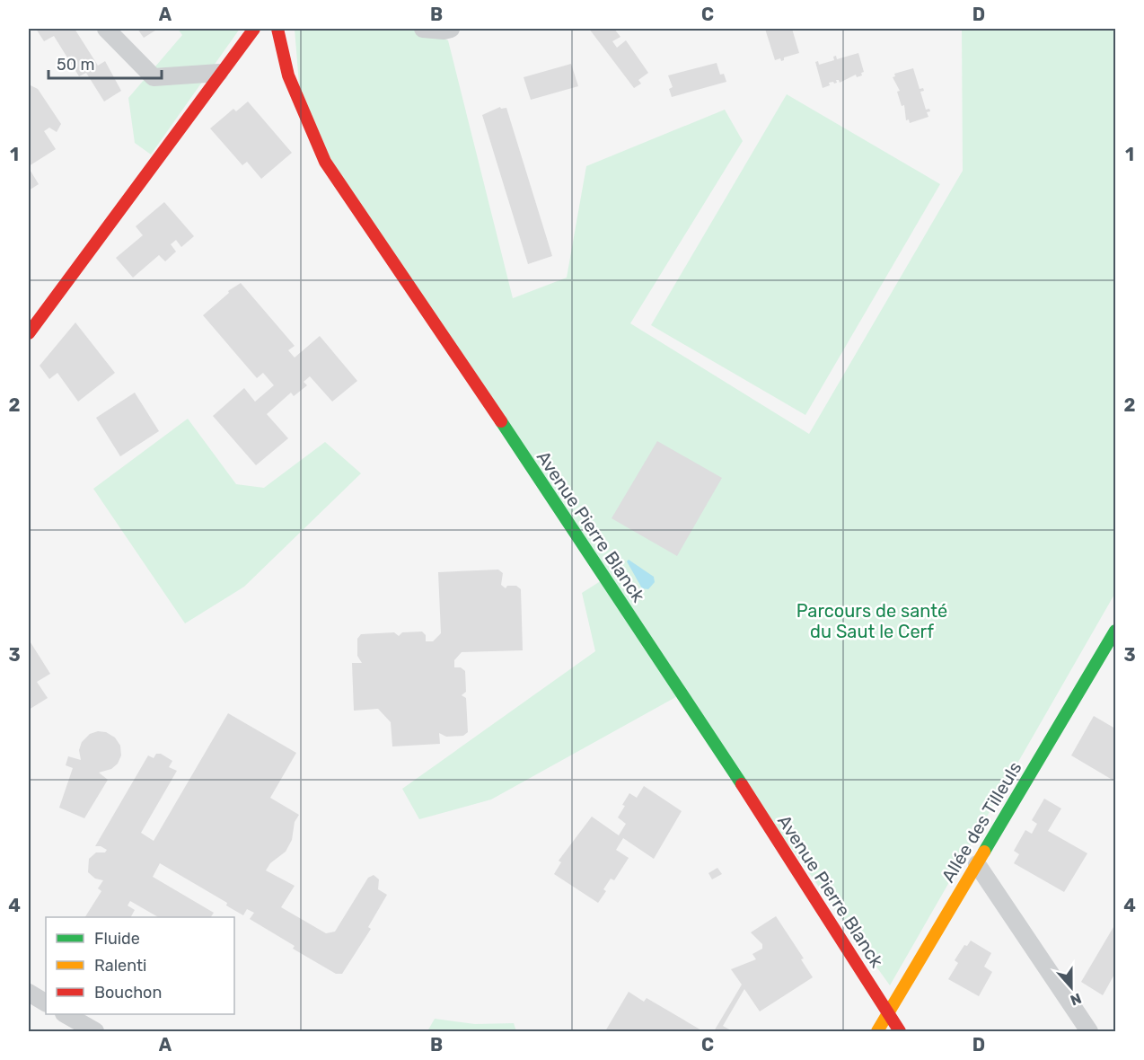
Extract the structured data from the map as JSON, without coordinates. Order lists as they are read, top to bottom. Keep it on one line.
{"streets":{"street":["Avenue Pierre Blanck","Allée des Tilleuls"]},"crossings":[["Avenue Pierre Blanck","Allée des Tilleuls"]],"parks":["Parcours de santé du Saut le Cerf"],"legend":["Fluide","Ralenti","Bouchon"],"scale_bar":"50 m","north":"bottom","grid":{"columns":["A","B","C","D"],"rows":["1","2","3","4"]}}
